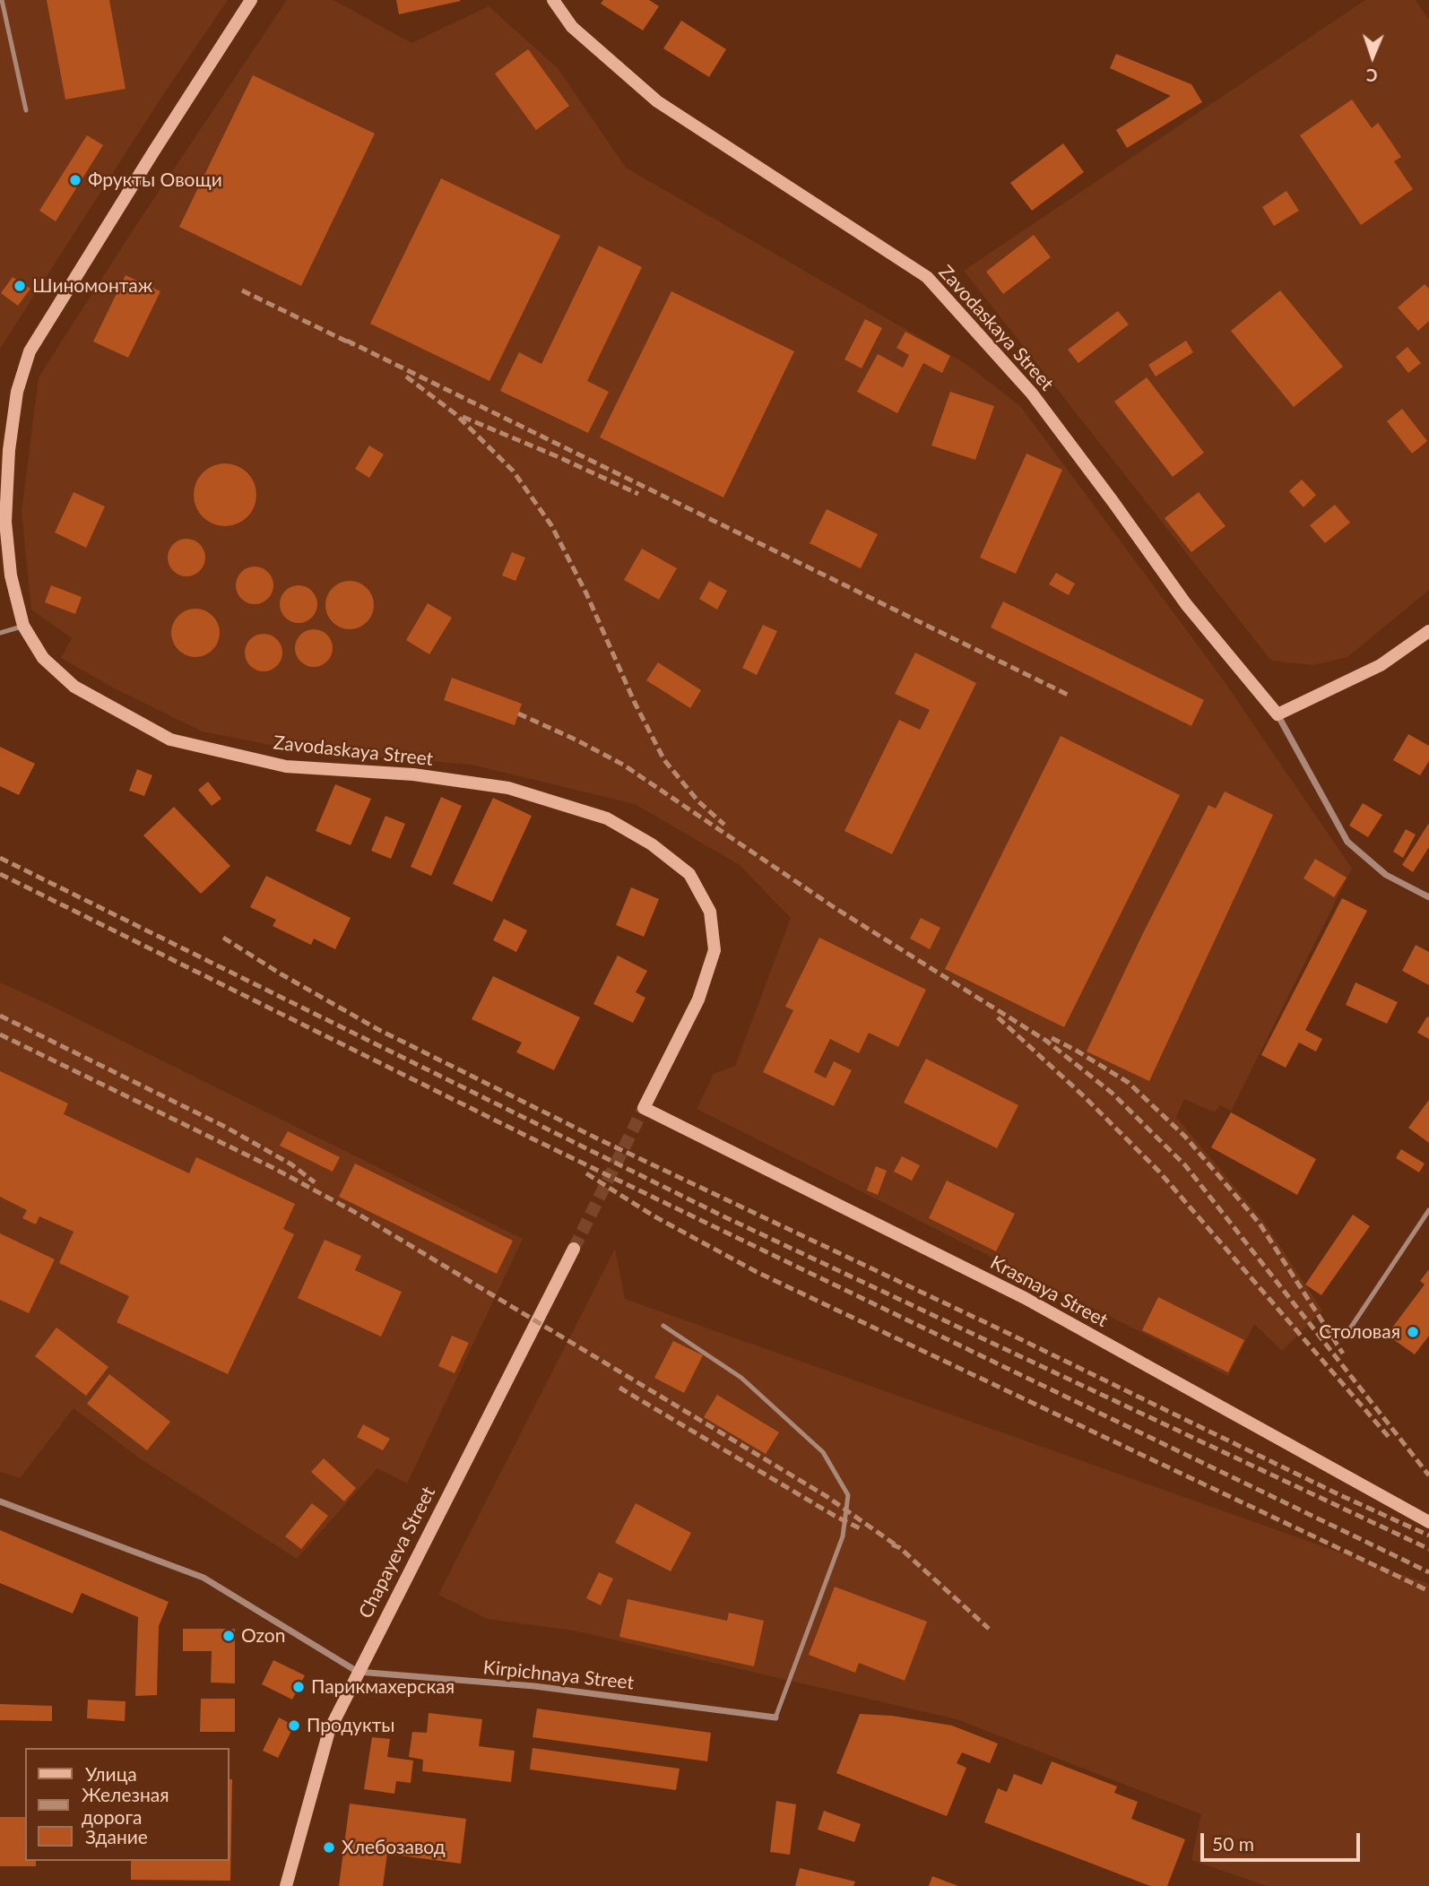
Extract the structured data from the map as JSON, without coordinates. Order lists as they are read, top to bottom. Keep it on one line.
{"streets":{"main road":["Zavodaskaya Street","Krasnaya Street","Chapayeva Street"],"street":["Kirpichnaya Street"]},"crossings":[["Zavodaskaya Street","Krasnaya Street"],["Chapayeva Street","Kirpichnaya Street"]],"places":["Фрукты Овощи","Шиномонтаж","Столовая","Ozon","Парикмахерская","Продукты","Хлебозавод"],"legend":["Улица","Железная дорога","Здание"],"scale_bar":"50 m","north":"bottom"}
